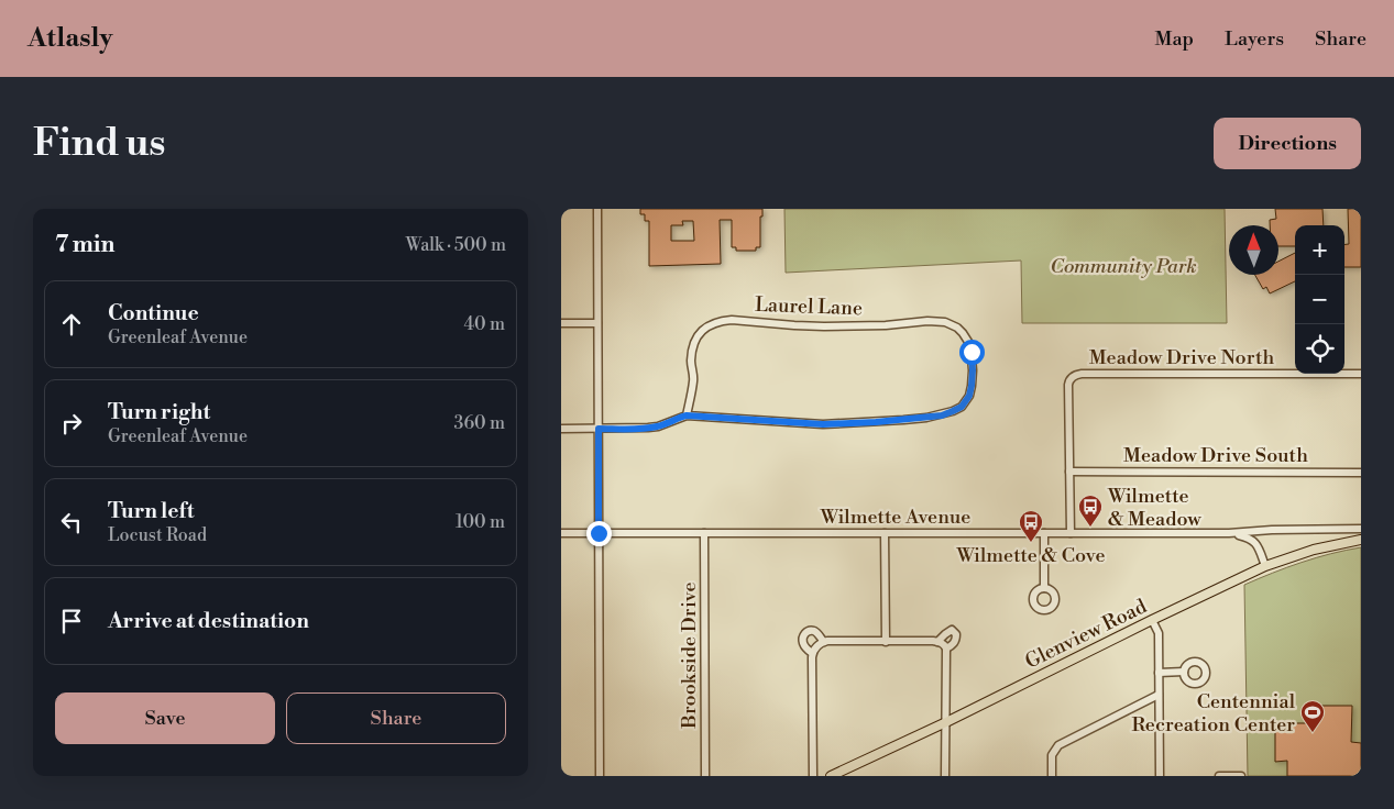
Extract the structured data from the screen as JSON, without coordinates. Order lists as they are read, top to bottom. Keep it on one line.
{"streets":{"main road":["Glenview Road"],"street":["Laurel Lane","Meadow Drive North","Meadow Drive South","Wilmette Avenue","Brookside Drive"]},"crossings":[["Meadow Drive North","Meadow Drive South"],["Wilmette Avenue","Glenview Road"],["Wilmette Avenue","Brookside Drive"]],"parks":["Community Park"],"places":{"bus stop":["Wilmette & Meadow","Wilmette & Cove"],"sports":["Centennial Recreation Center"]},"north":"top","page":{"header":"Atlasly","nav":["Map","Layers","Share"],"buttons":["Directions",["Save","Share"]],"title":"Find us","heading":["7 min","Walk · 500 m"],"map_buttons":["+","−"],"list":[["Continue","Greenleaf Avenue","40 m"],["Turn right","Greenleaf Avenue","360 m"],["Turn left","Locust Road","100 m"],"Arrive at destination"]}}
